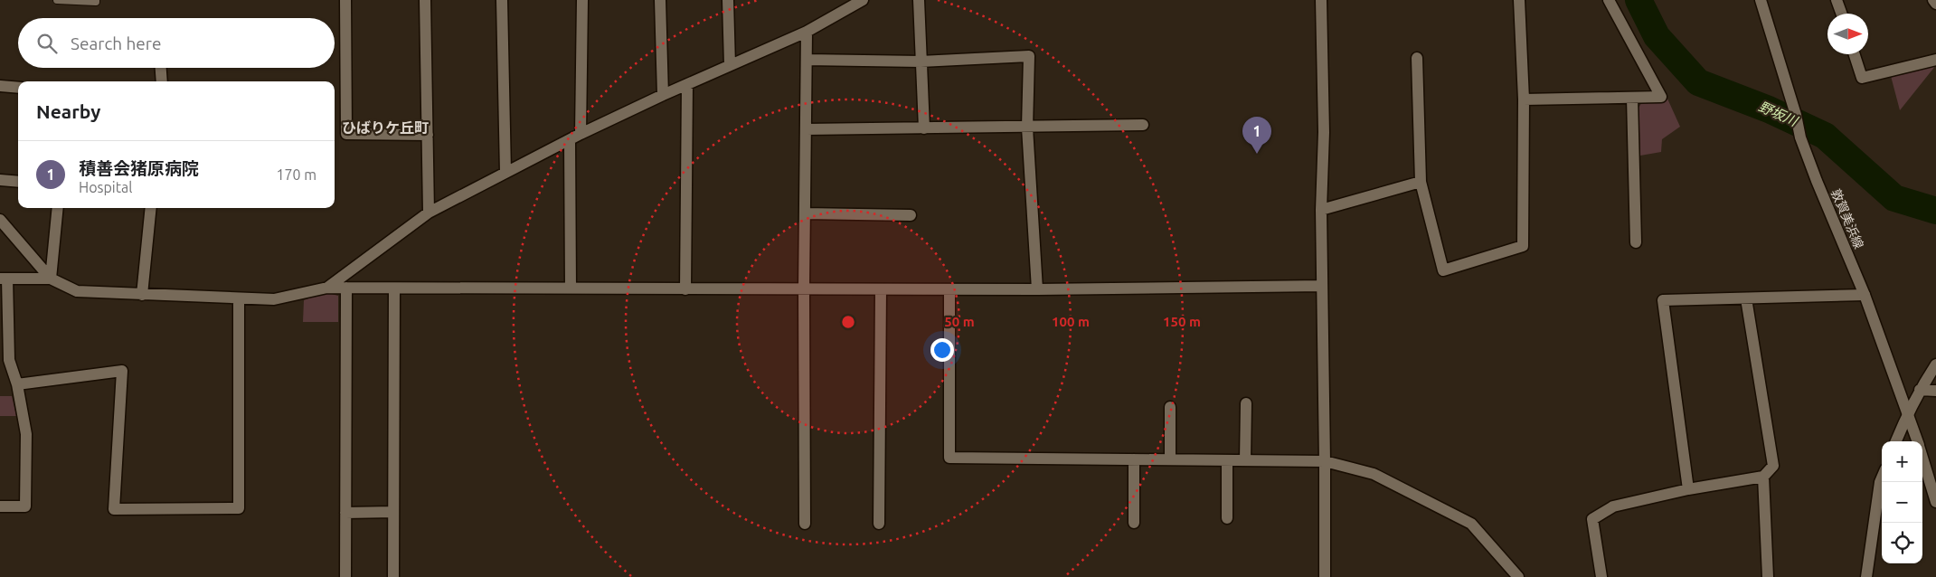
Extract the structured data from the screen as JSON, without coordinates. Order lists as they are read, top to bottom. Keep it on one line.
{"streets":{"street":["敦賀美浜線"]},"districts":["ひばりケ丘町"],"water":["野坂川"],"north":"right","page":{"search":"Search here","heading":"Nearby","pins":"1","list":[{"mark":"1","name":"積善会猪原病院","note":"Hospital","value":"170 m"}],"map_buttons":["+","−"]},"rings":["50 m","100 m","150 m"]}
